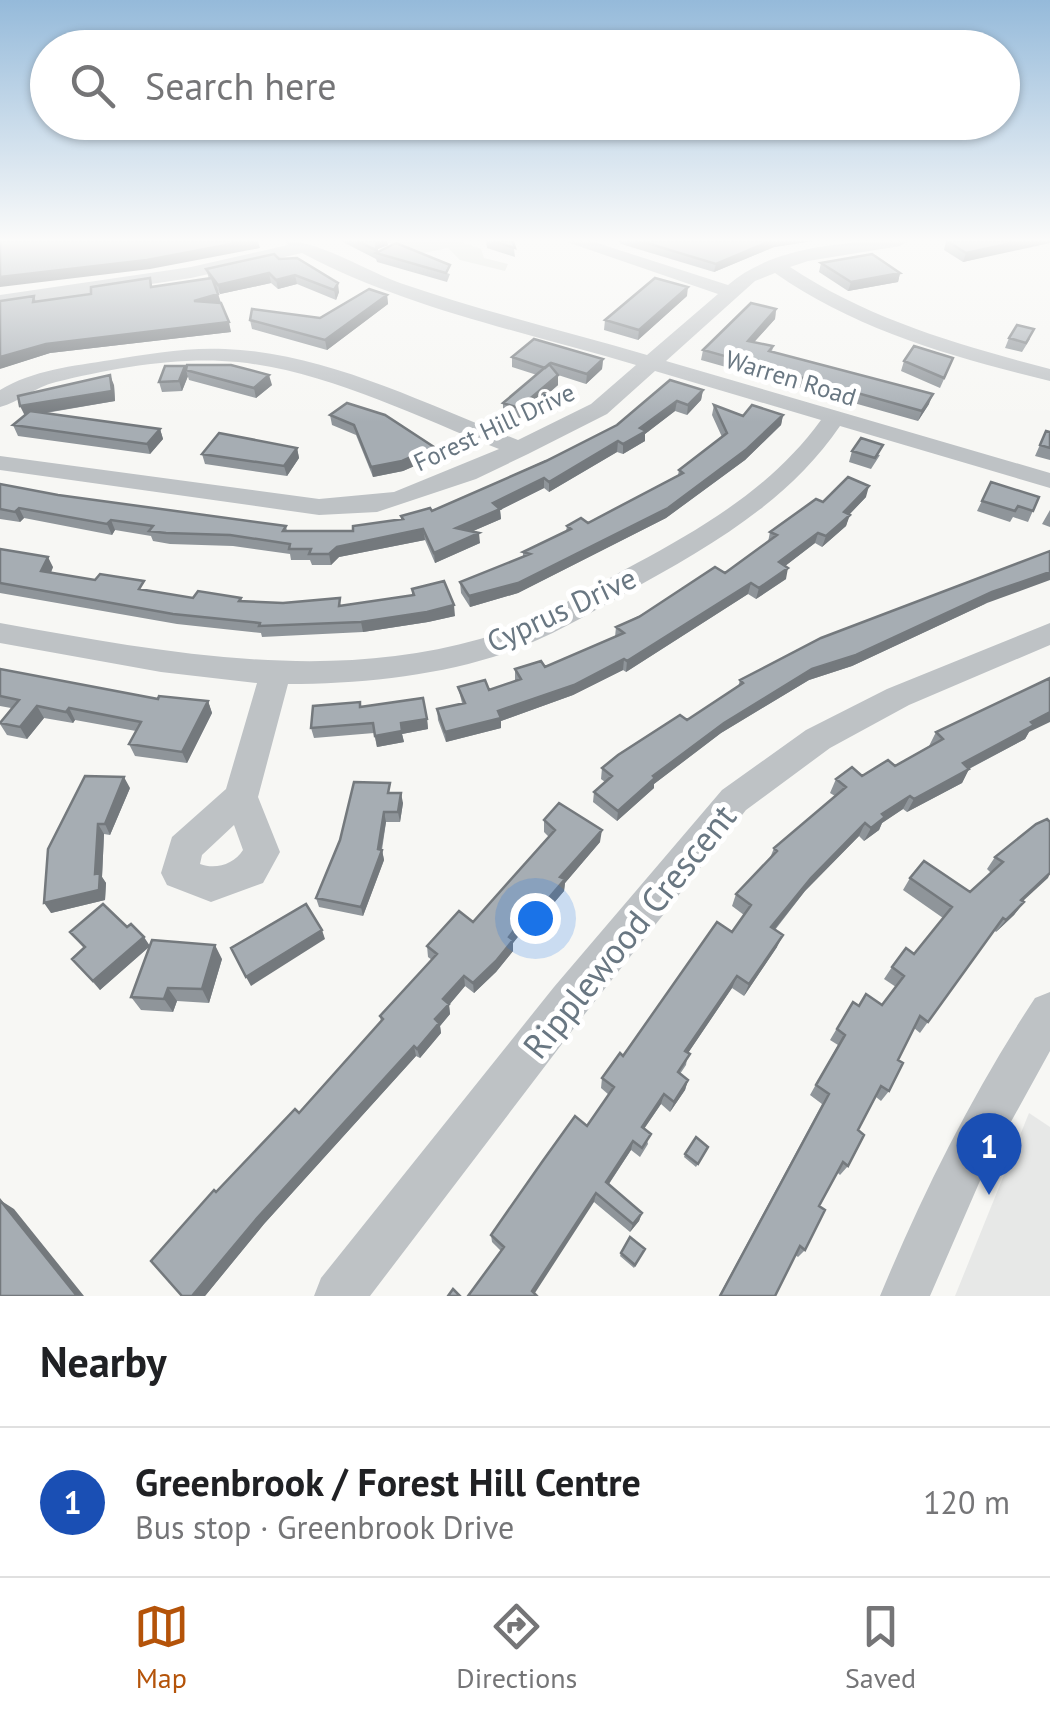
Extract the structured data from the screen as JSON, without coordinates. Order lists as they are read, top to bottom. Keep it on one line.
{"streets":{"street":["Warren Road","Forest Hill Drive","Cyprus Drive","Ripplewood Crescent"]},"crossings":[["Warren Road","Forest Hill Drive"],["Warren Road","Cyprus Drive"]],"page":{"search":"Search here","pins":"1","heading":"Nearby","list":[{"mark":"1","name":"Greenbrook / Forest Hill Centre","note":"Bus stop · Greenbrook Drive","value":"120 m"}],"nav":["Map","Directions","Saved"]}}
